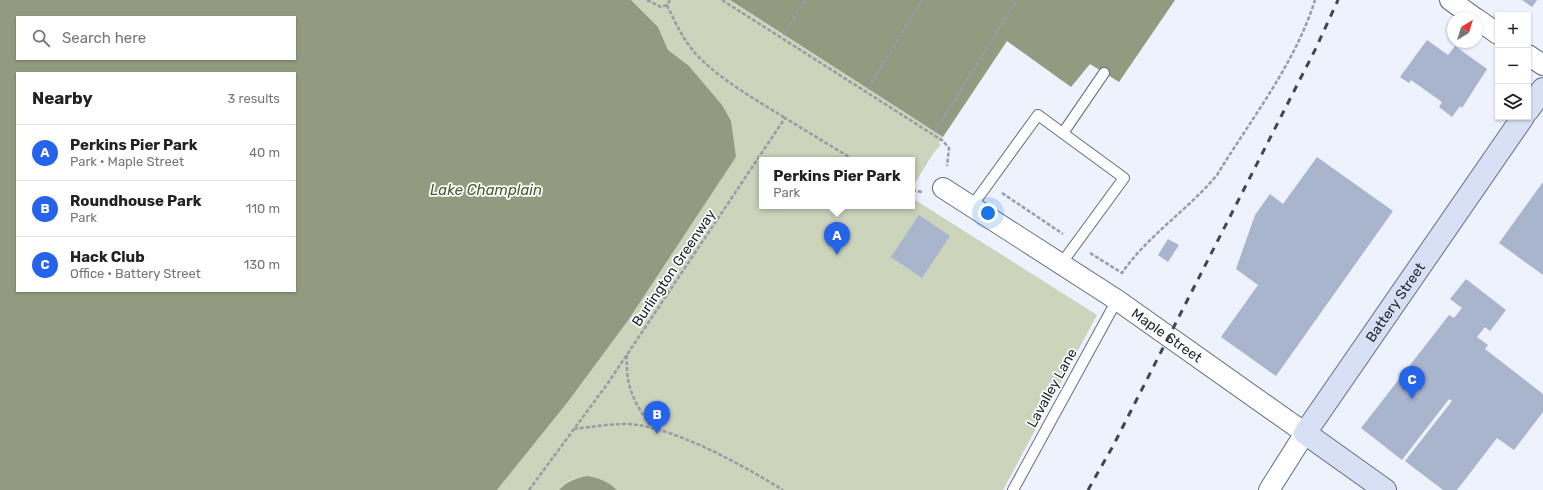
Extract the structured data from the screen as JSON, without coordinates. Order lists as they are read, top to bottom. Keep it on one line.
{"streets":{"street":["Battery Street","Maple Street"],"lane":["Lavalley Lane"],"path":["Burlington Greenway"]},"crossings":[["Battery Street","Maple Street"],["Maple Street","Lavalley Lane"]],"water":["Lake Champlain"],"north":"top right","page":{"map_buttons":["+","−"],"search":"Search here","heading":["Nearby","3 results"],"list":[{"mark":"A","name":"Perkins Pier Park","note":"Park · Maple Street","value":"40 m"},{"mark":"B","name":"Roundhouse Park","note":"Park","value":"110 m"},{"mark":"C","name":"Hack Club","note":"Office · Battery Street","value":"130 m"}],"popup":["Perkins Pier Park","Park"],"pins":["A","C","B"]}}
